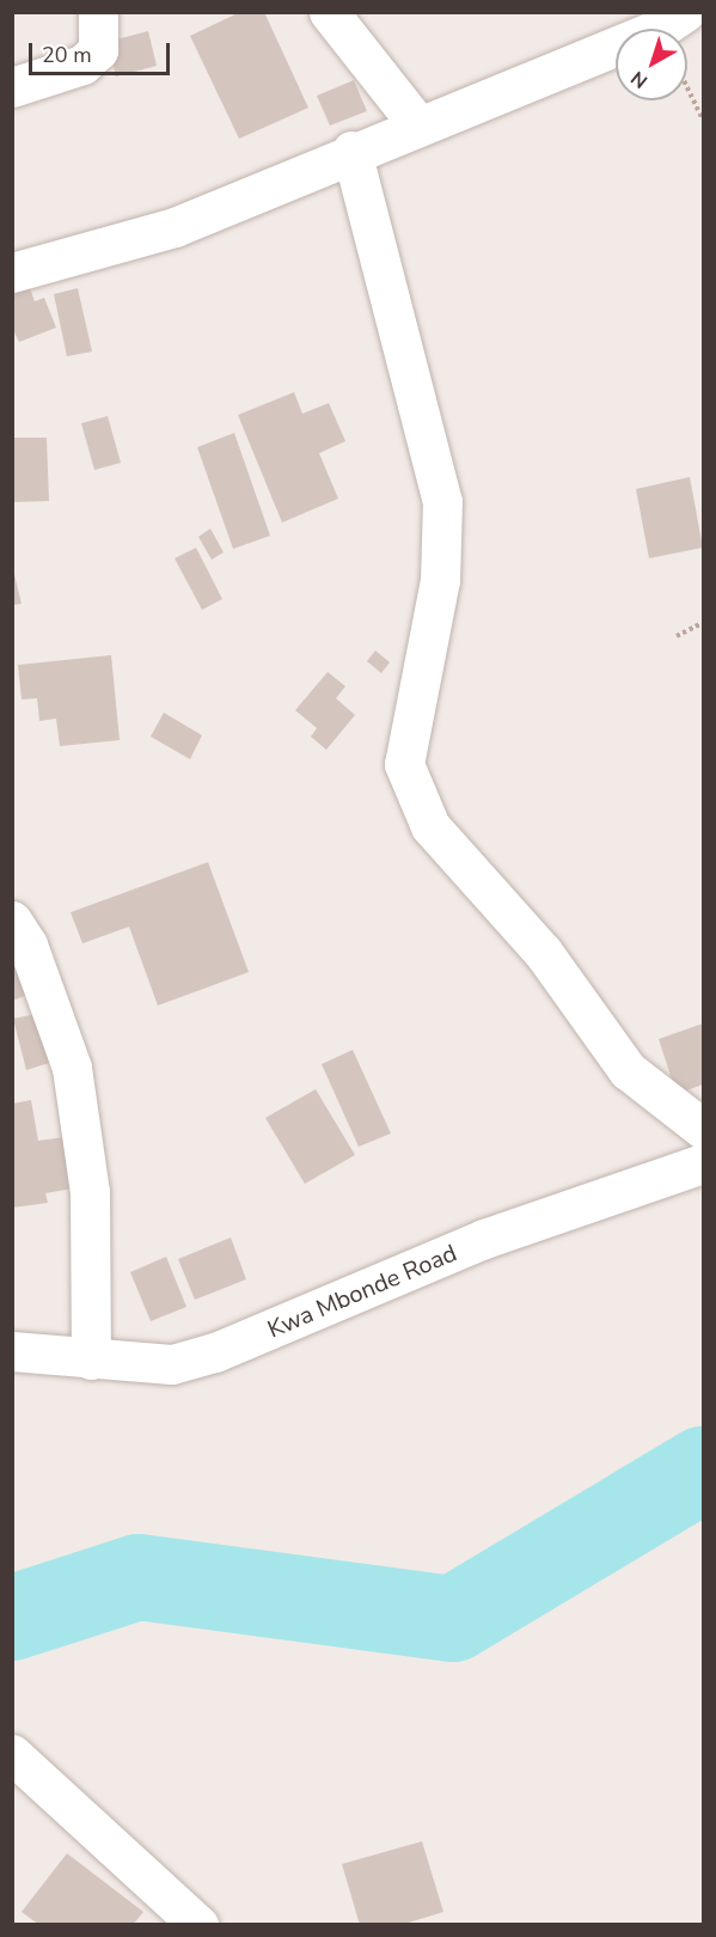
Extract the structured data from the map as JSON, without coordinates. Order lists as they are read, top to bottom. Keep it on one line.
{"streets":{"street":["Kwa Mbonde Road"]},"scale_bar":"20 m","north":"bottom left"}
